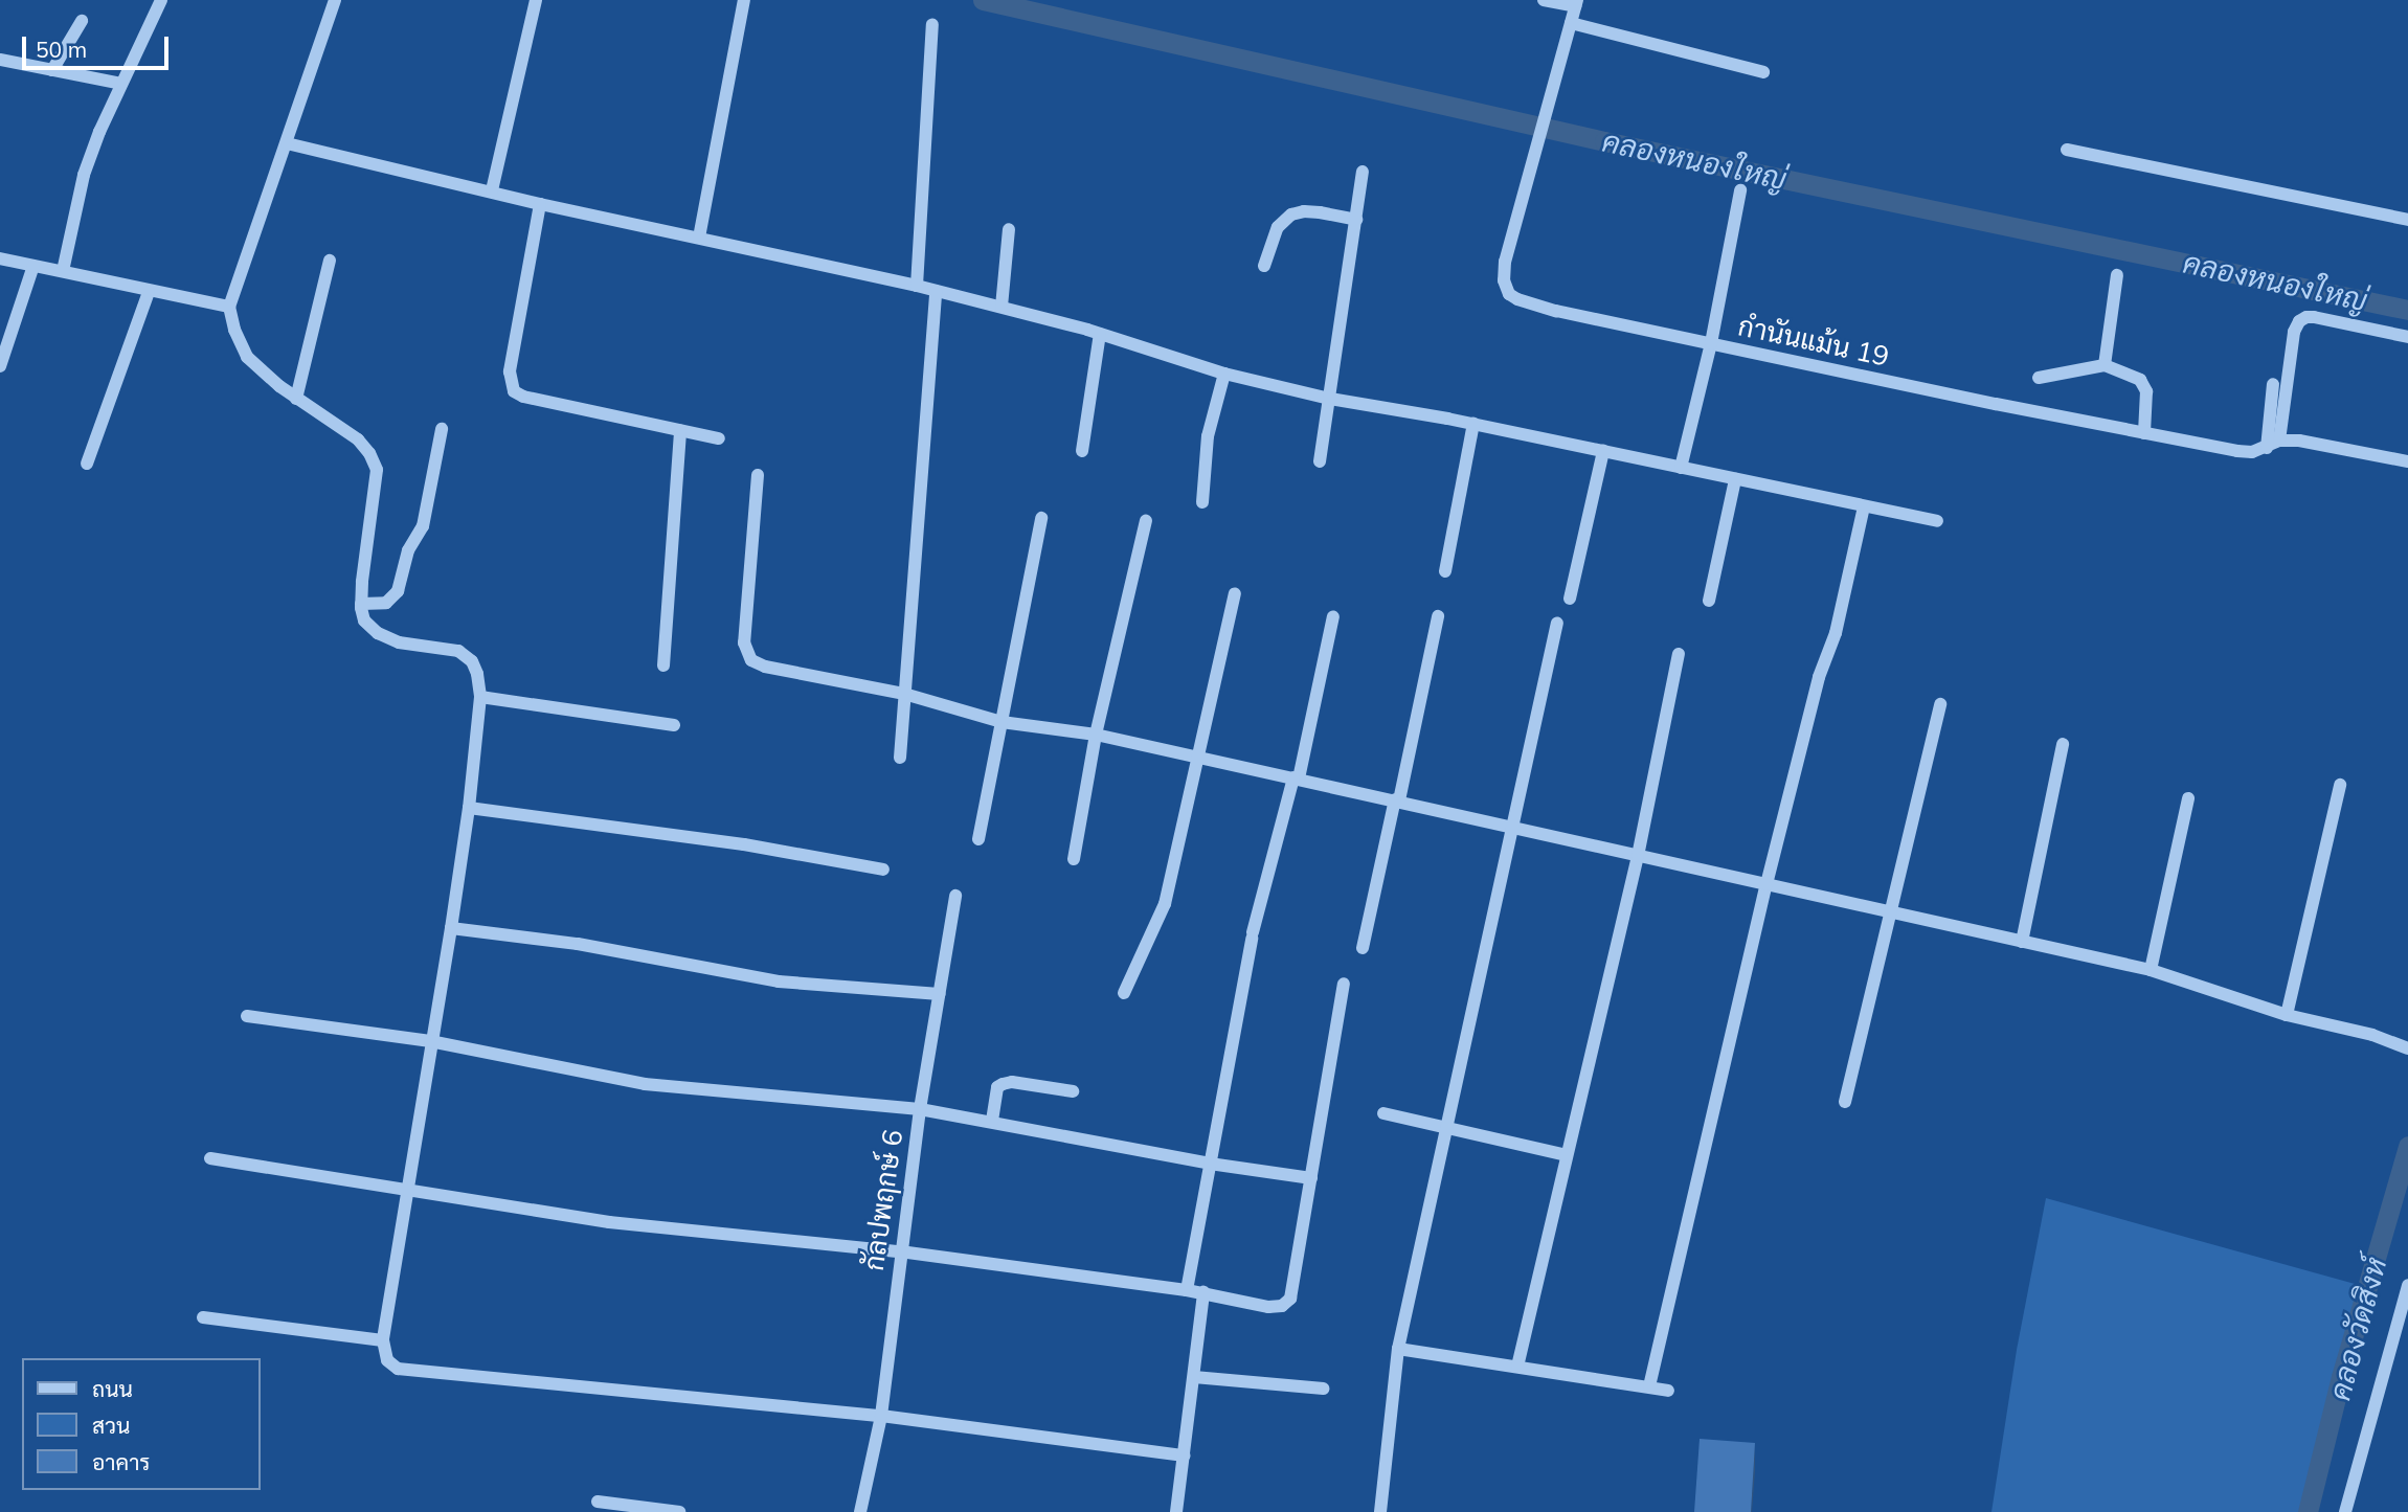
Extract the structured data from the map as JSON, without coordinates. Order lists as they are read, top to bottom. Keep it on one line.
{"streets":{"street":["กำนันแม้น 19","กัลปพฤกษ์ 6"]},"water":["คลองหนองใหญ่","คลองวัดสิงห์"],"legend":["ถนน","สวน","อาคาร"],"scale_bar":"50 m"}
